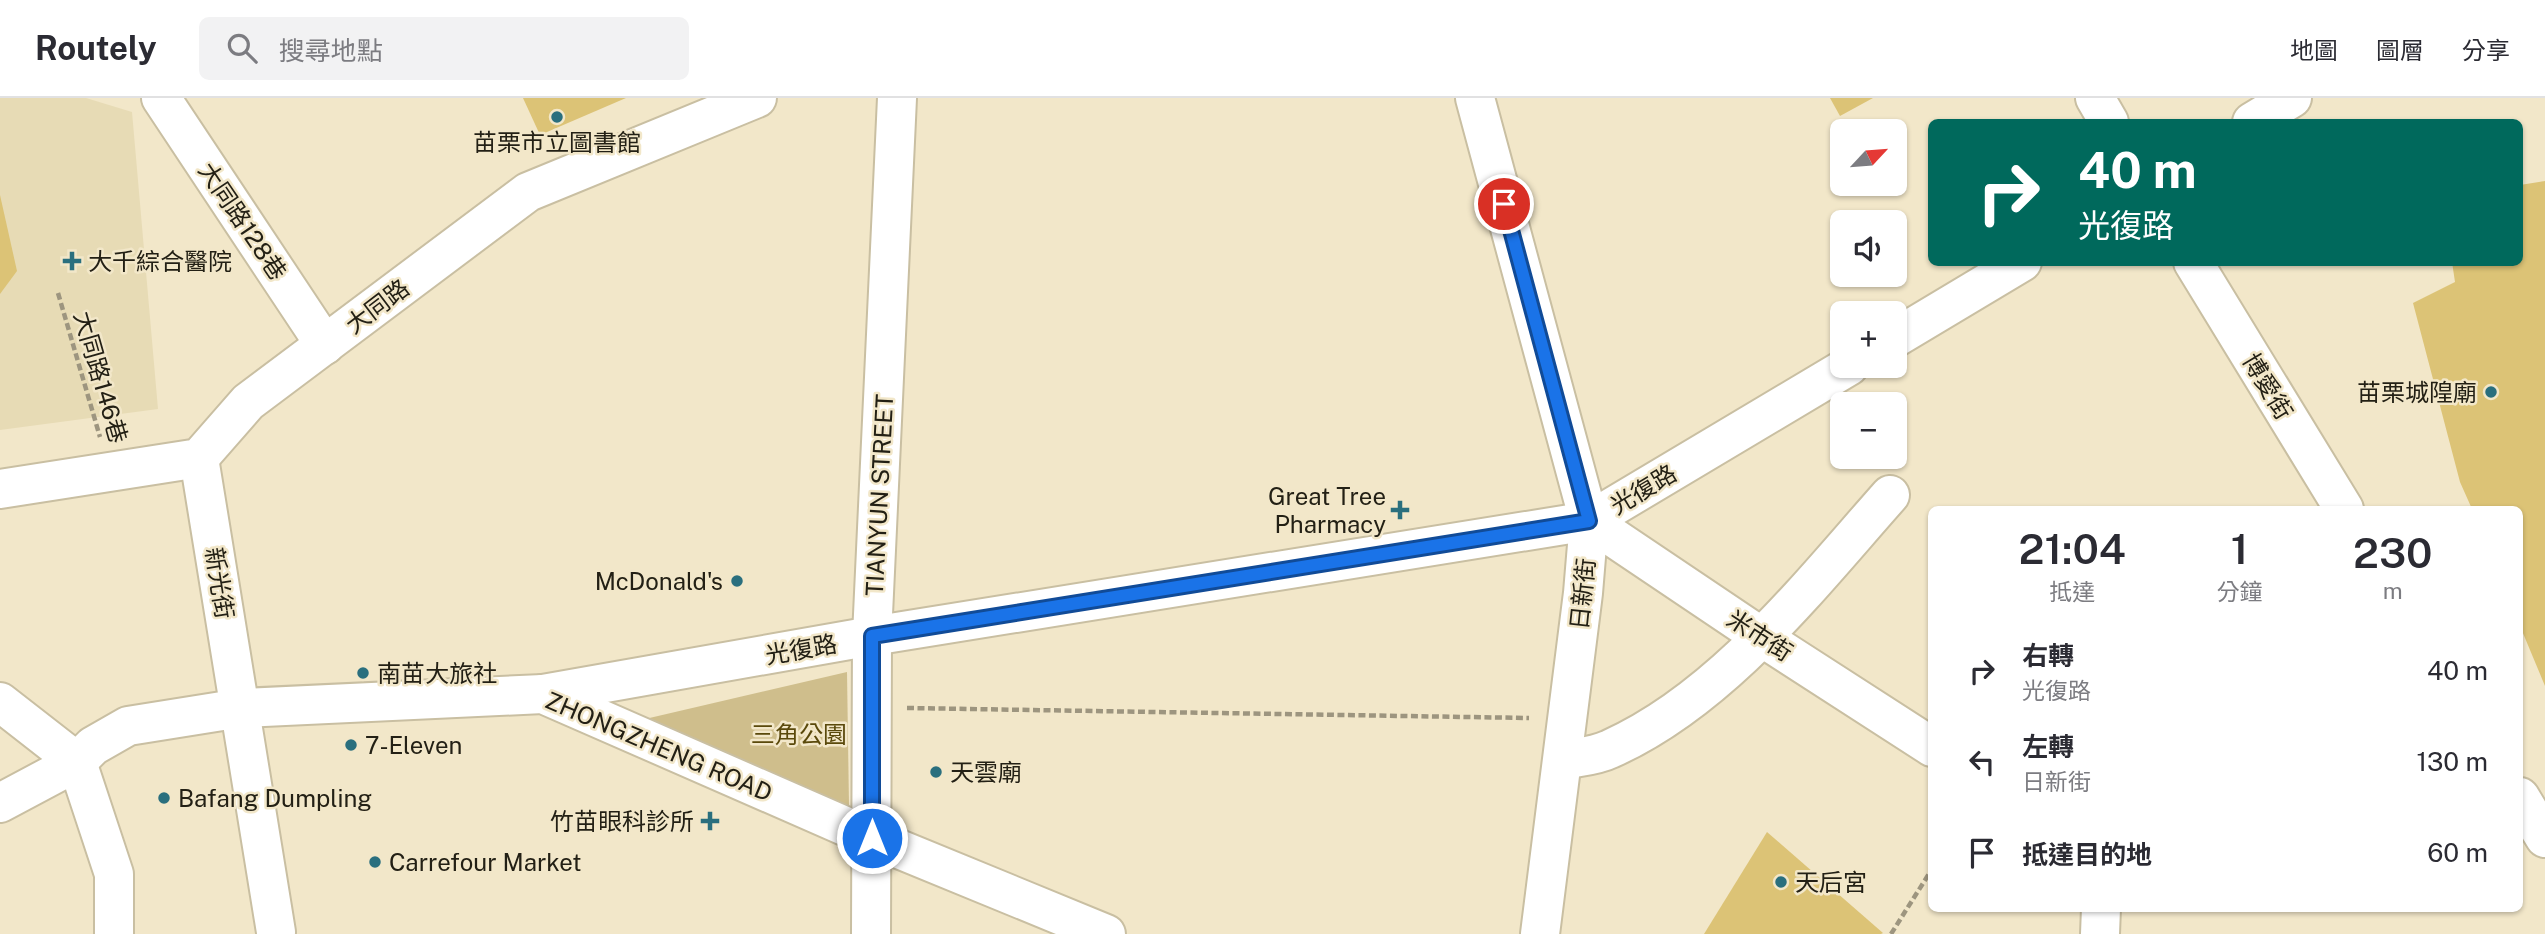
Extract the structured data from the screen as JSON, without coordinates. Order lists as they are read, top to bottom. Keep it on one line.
{"streets":{"street":["大同路128巷","大同路","博愛街","光復路","TIANYUN STREET","新光街","日新街","米市街","ZHONGZHENG ROAD"],"path":["大同路146巷"]},"crossings":[["大同路128巷","大同路"],["大同路","新光街"],["光復路","TIANYUN STREET"],["光復路","日新街"],["光復路","米市街"],["光復路","ZHONGZHENG ROAD"],["TIANYUN STREET","ZHONGZHENG ROAD"],["新光街","ZHONGZHENG ROAD"],["日新街","米市街"]],"parks":["三角公園"],"places":{"other":["苗栗市立圖書館","苗栗城隍廟","McDonald's","南苗大旅社","7-Eleven","天雲廟","Bafang Dumpling","Carrefour Market","天后宮"],"health":["大千綜合醫院","Great Tree Pharmacy","竹苗眼科診所"]},"north":"top right","page":{"header":"Routely","search":"搜尋地點","nav":["地圖","圖層","分享"],"map_buttons":["+","−"],"turn":["40 m","光復路"],"eta":["21:04","抵達","1","分鐘","230","m"],"list":[{"name":"右轉","note":"光復路","value":"40 m"},{"name":"左轉","note":"日新街","value":"130 m"},{"name":"抵達目的地","value":"60 m"}]}}
